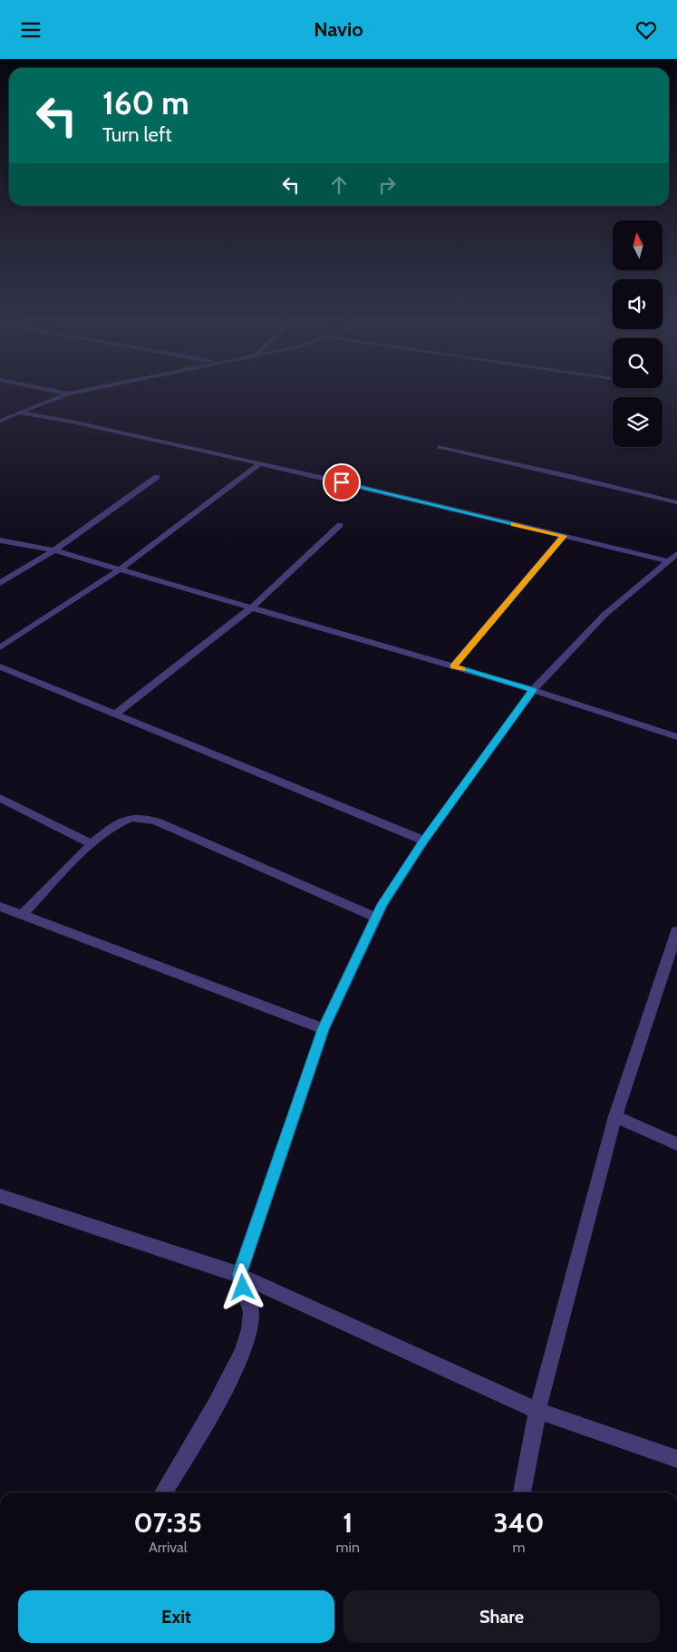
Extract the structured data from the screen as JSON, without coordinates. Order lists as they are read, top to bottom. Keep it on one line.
{"north":"top","page":{"header":"Navio","turn":["160 m","Turn left"],"eta":["07:35","Arrival","1","min","340","m"],"buttons":["Exit","Share"]}}
